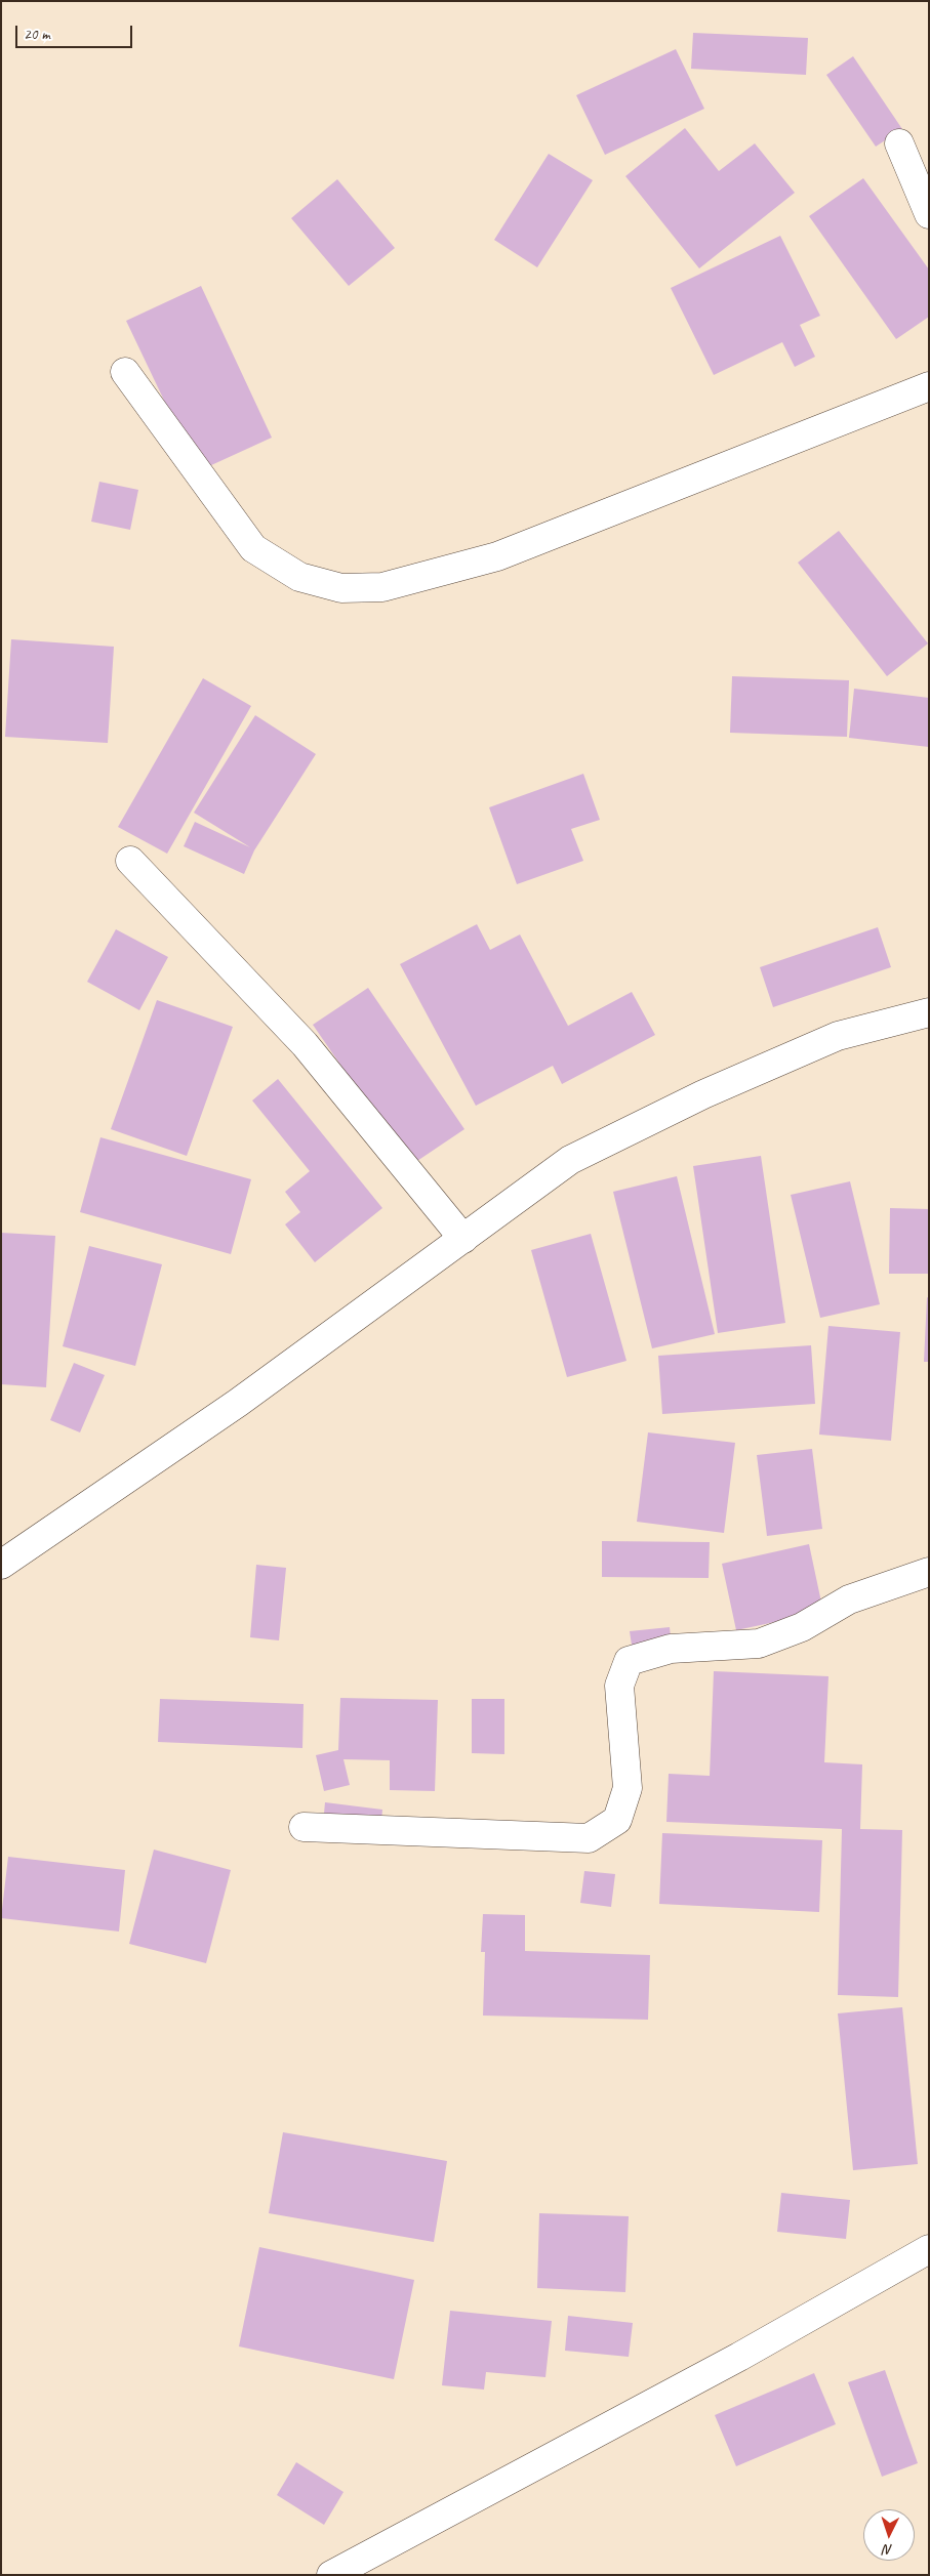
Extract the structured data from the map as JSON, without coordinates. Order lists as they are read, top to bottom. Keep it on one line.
{"scale_bar":"20 m","north":"bottom"}
